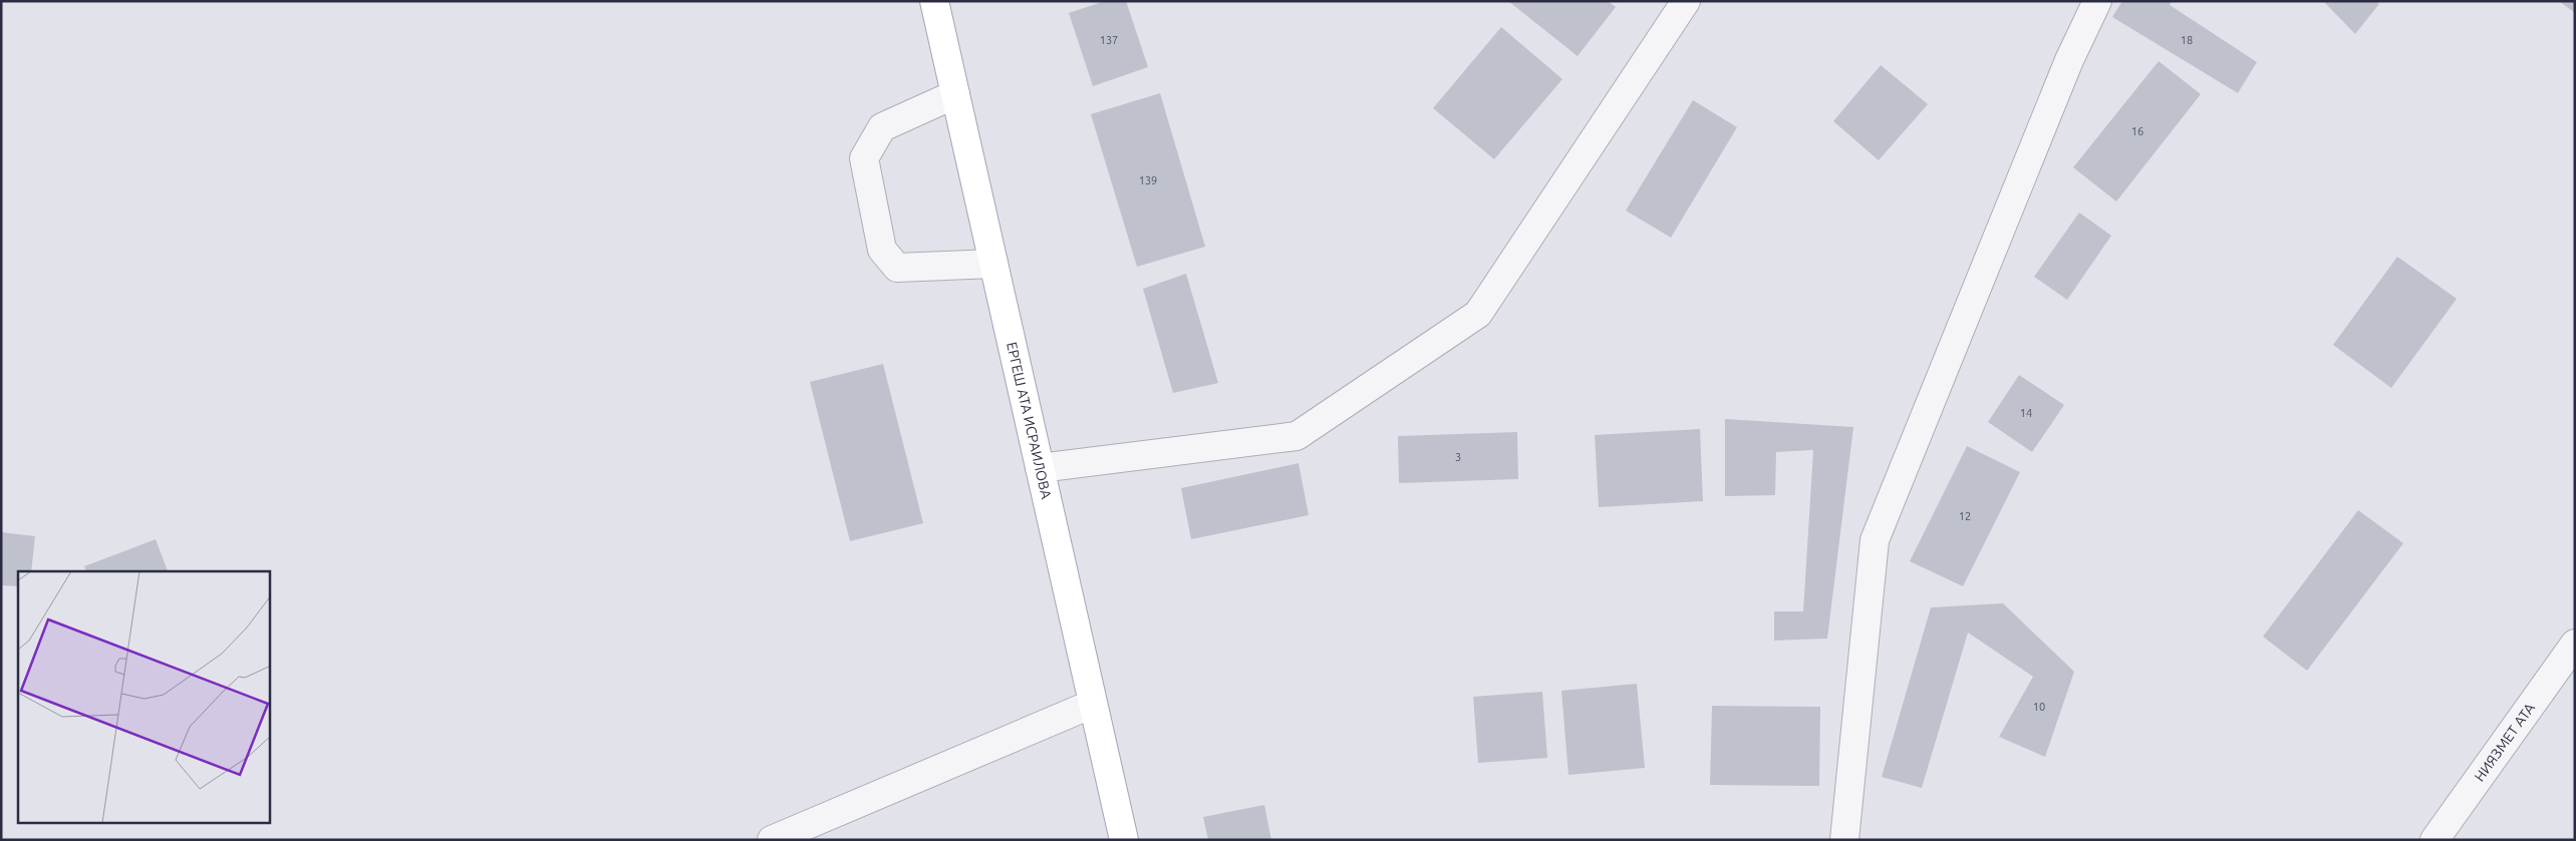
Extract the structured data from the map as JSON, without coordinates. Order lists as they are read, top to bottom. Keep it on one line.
{"streets":{"main road":["ЕРГЕШ АТА ИСРАИЛОВА"],"street":["НИЯЗМЕТ АТА"]},"house_numbers":["137","18","16","139","14","3","12","10"]}
